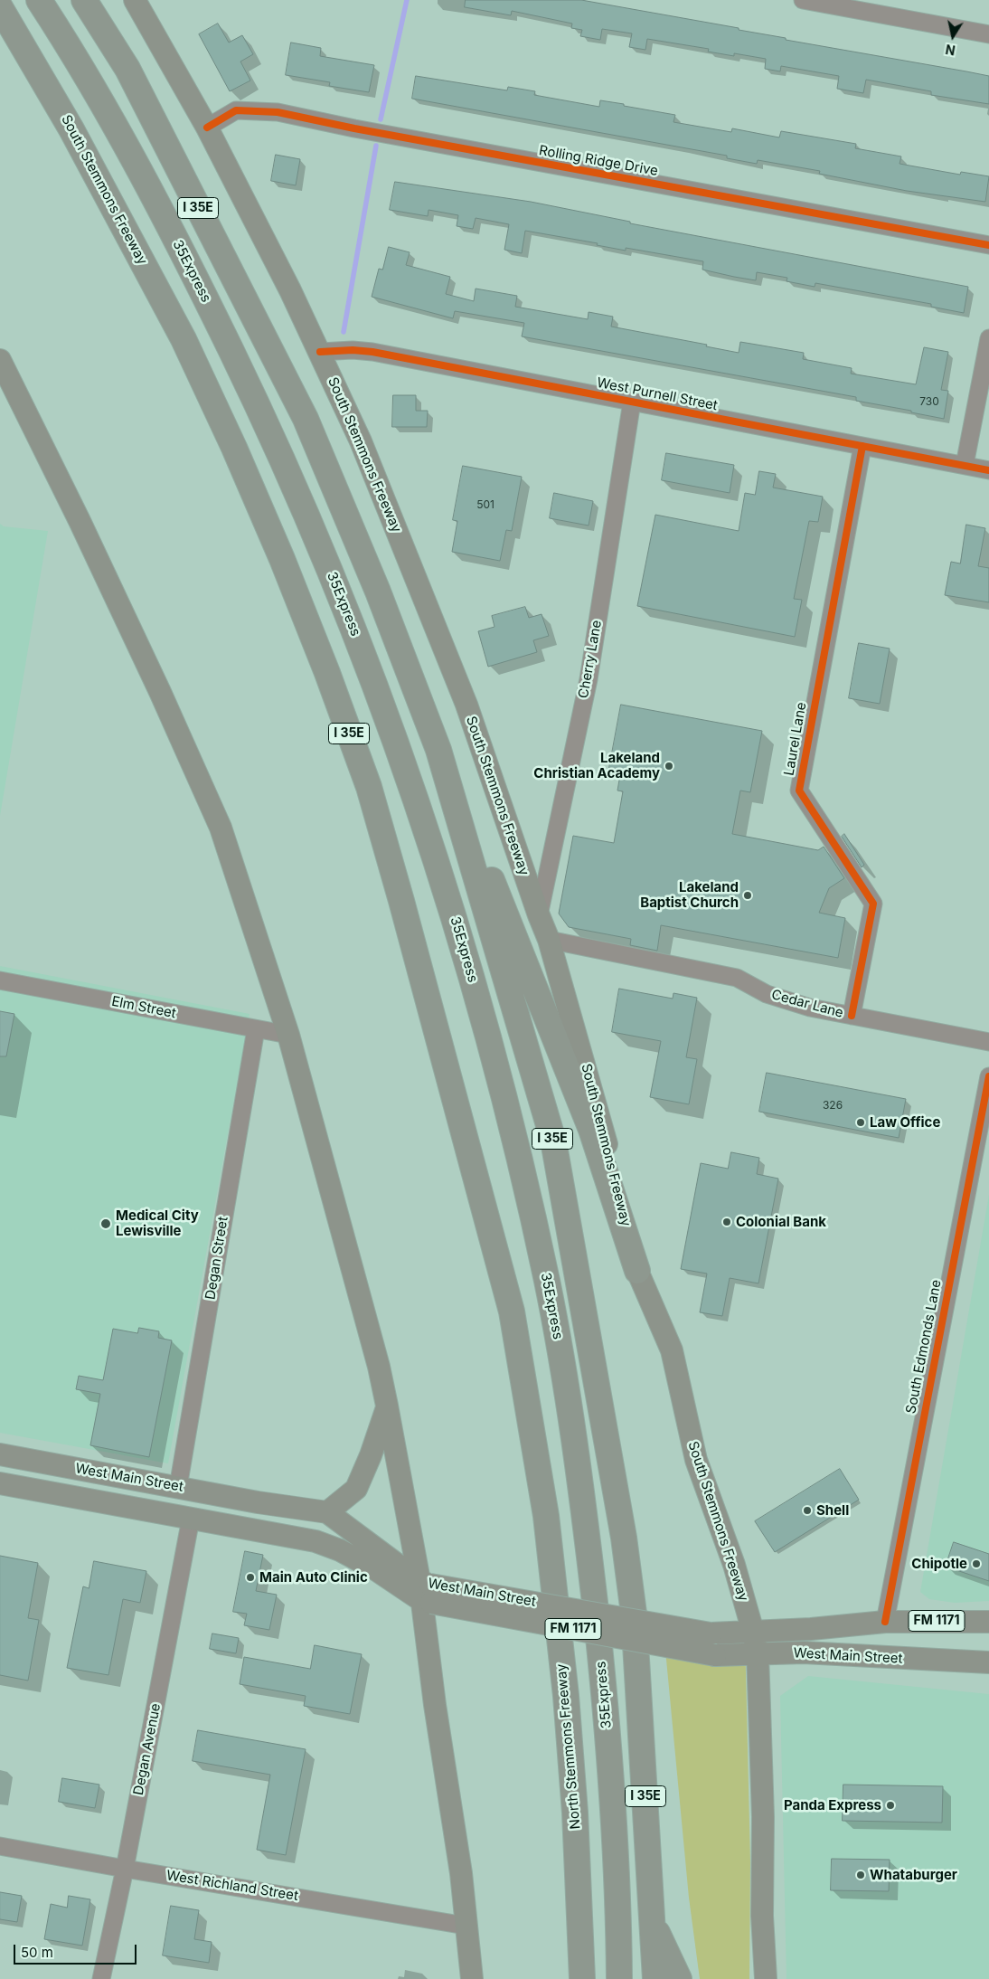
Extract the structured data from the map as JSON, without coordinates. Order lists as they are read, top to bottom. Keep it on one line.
{"streets":{"highway":["South Stemmons Freeway","I 35E","35Express","North Stemmons Freeway"],"main road":["West Main Street","FM 1171"],"street":["Rolling Ridge Drive","West Purnell Street","Cherry Lane","Laurel Lane","Cedar Lane","Elm Street","Degan Street","South Edmonds Lane","Degan Avenue","West Richland Street"]},"crossings":[["Rolling Ridge Drive","South Stemmons Freeway"],["South Stemmons Freeway","West Purnell Street"],["South Stemmons Freeway","Cherry Lane"],["South Stemmons Freeway","Cedar Lane"],["South Stemmons Freeway","West Main Street"],["South Stemmons Freeway","North Stemmons Freeway"],["West Purnell Street","Cherry Lane"],["West Purnell Street","Laurel Lane"],["Laurel Lane","Cedar Lane"],["Elm Street","Degan Street"],["Degan Street","West Main Street"],["South Edmonds Lane","West Main Street"],["West Main Street","Degan Avenue"],["Degan Avenue","West Richland Street"]],"places":["Lakeland Christian Academy","Lakeland Baptist Church","Law Office","Colonial Bank","Medical City Lewisville","Shell","Chipotle","Main Auto Clinic","Panda Express","Whataburger"],"house_numbers":["730","501","326"],"scale_bar":"50 m","north":"bottom"}
